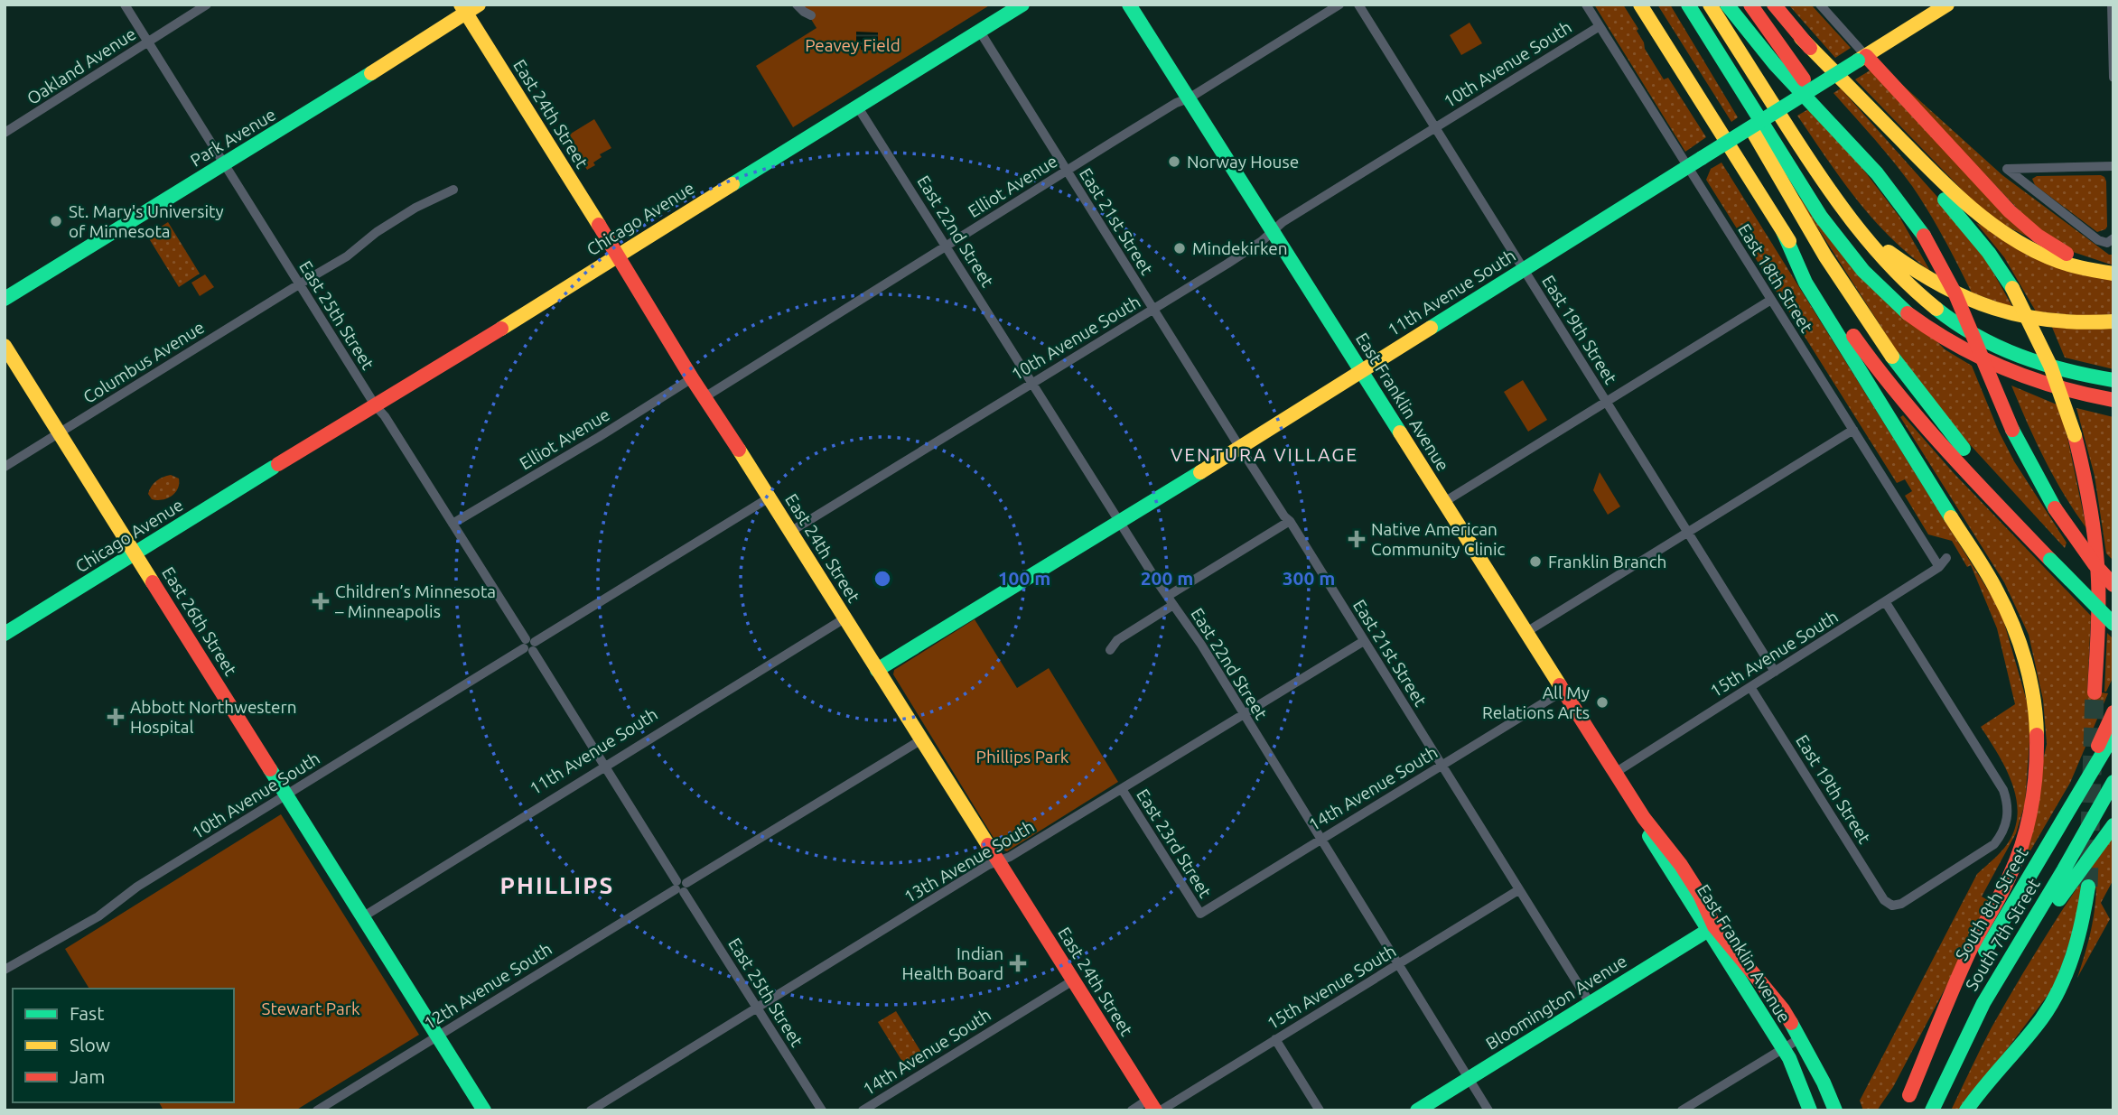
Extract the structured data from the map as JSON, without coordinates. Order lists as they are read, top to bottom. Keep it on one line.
{"streets":{"main road":["East 24th Street","Park Avenue","Chicago Avenue","11th Avenue South","East Franklin Avenue","East 26th Street","South 8th Street","South 7th Street","Bloomington Avenue"],"street":["10th Avenue South","Oakland Avenue","Elliot Avenue","East 21st Street","East 22nd Street","East 18th Street","East 25th Street","East 19th Street","Columbus Avenue","15th Avenue South","14th Avenue South","East 23rd Street","13th Avenue South","12th Avenue South"]},"crossings":[["10th Avenue South","East 24th Street"],["10th Avenue South","East 21st Street"],["10th Avenue South","East 22nd Street"],["10th Avenue South","East 18th Street"],["10th Avenue South","East 25th Street"],["10th Avenue South","East 19th Street"],["10th Avenue South","East Franklin Avenue"],["10th Avenue South","East 26th Street"],["Oakland Avenue","East 25th Street"],["East 24th Street","Park Avenue"],["East 24th Street","Elliot Avenue"],["East 24th Street","Chicago Avenue"],["East 24th Street","11th Avenue South"],["East 24th Street","14th Avenue South"],["East 24th Street","13th Avenue South"],["East 24th Street","12th Avenue South"],["Park Avenue","East 25th Street"],["Elliot Avenue","East 21st Street"],["Elliot Avenue","East 22nd Street"],["Elliot Avenue","East 25th Street"],["Elliot Avenue","East Franklin Avenue"],["Chicago Avenue","East 21st Street"],["Chicago Avenue","East 22nd Street"],["Chicago Avenue","East 25th Street"],["Chicago Avenue","East 26th Street"],["East 21st Street","11th Avenue South"],["East 21st Street","15th Avenue South"],["East 21st Street","14th Avenue South"],["East 21st Street","13th Avenue South"],["East 21st Street","Bloomington Avenue"],["East 22nd Street","11th Avenue South"],["East 22nd Street","15th Avenue South"],["East 22nd Street","14th Avenue South"],["East 22nd Street","13th Avenue South"],["East 22nd Street","Bloomington Avenue"],["East 18th Street","11th Avenue South"],["East 18th Street","15th Avenue South"],["11th Avenue South","East 25th Street"],["11th Avenue South","East 19th Street"],["11th Avenue South","East Franklin Avenue"],["11th Avenue South","East 26th Street"],["East 25th Street","Columbus Avenue"],["East 25th Street","13th Avenue South"],["East 25th Street","12th Avenue South"],["East 19th Street","15th Avenue South"],["Columbus Avenue","East 26th Street"],["East Franklin Avenue","15th Avenue South"],["East Franklin Avenue","14th Avenue South"],["East Franklin Avenue","Bloomington Avenue"],["East 26th Street","12th Avenue South"],["14th Avenue South","East 23rd Street"],["East 23rd Street","13th Avenue South"]],"districts":["VENTURA VILLAGE","PHILLIPS"],"parks":["Peavey Field","Phillips Park","Stewart Park"],"places":{"other":["Norway House","St. Mary's University of Minnesota","Mindekirken","Franklin Branch","All My Relations Arts"],"health":["Native American Community Clinic","Children’s Minnesota – Minneapolis","Abbott Northwestern Hospital","Indian Health Board"]},"legend":["Fast","Slow","Jam"],"rings":["100 m","200 m","300 m"]}
